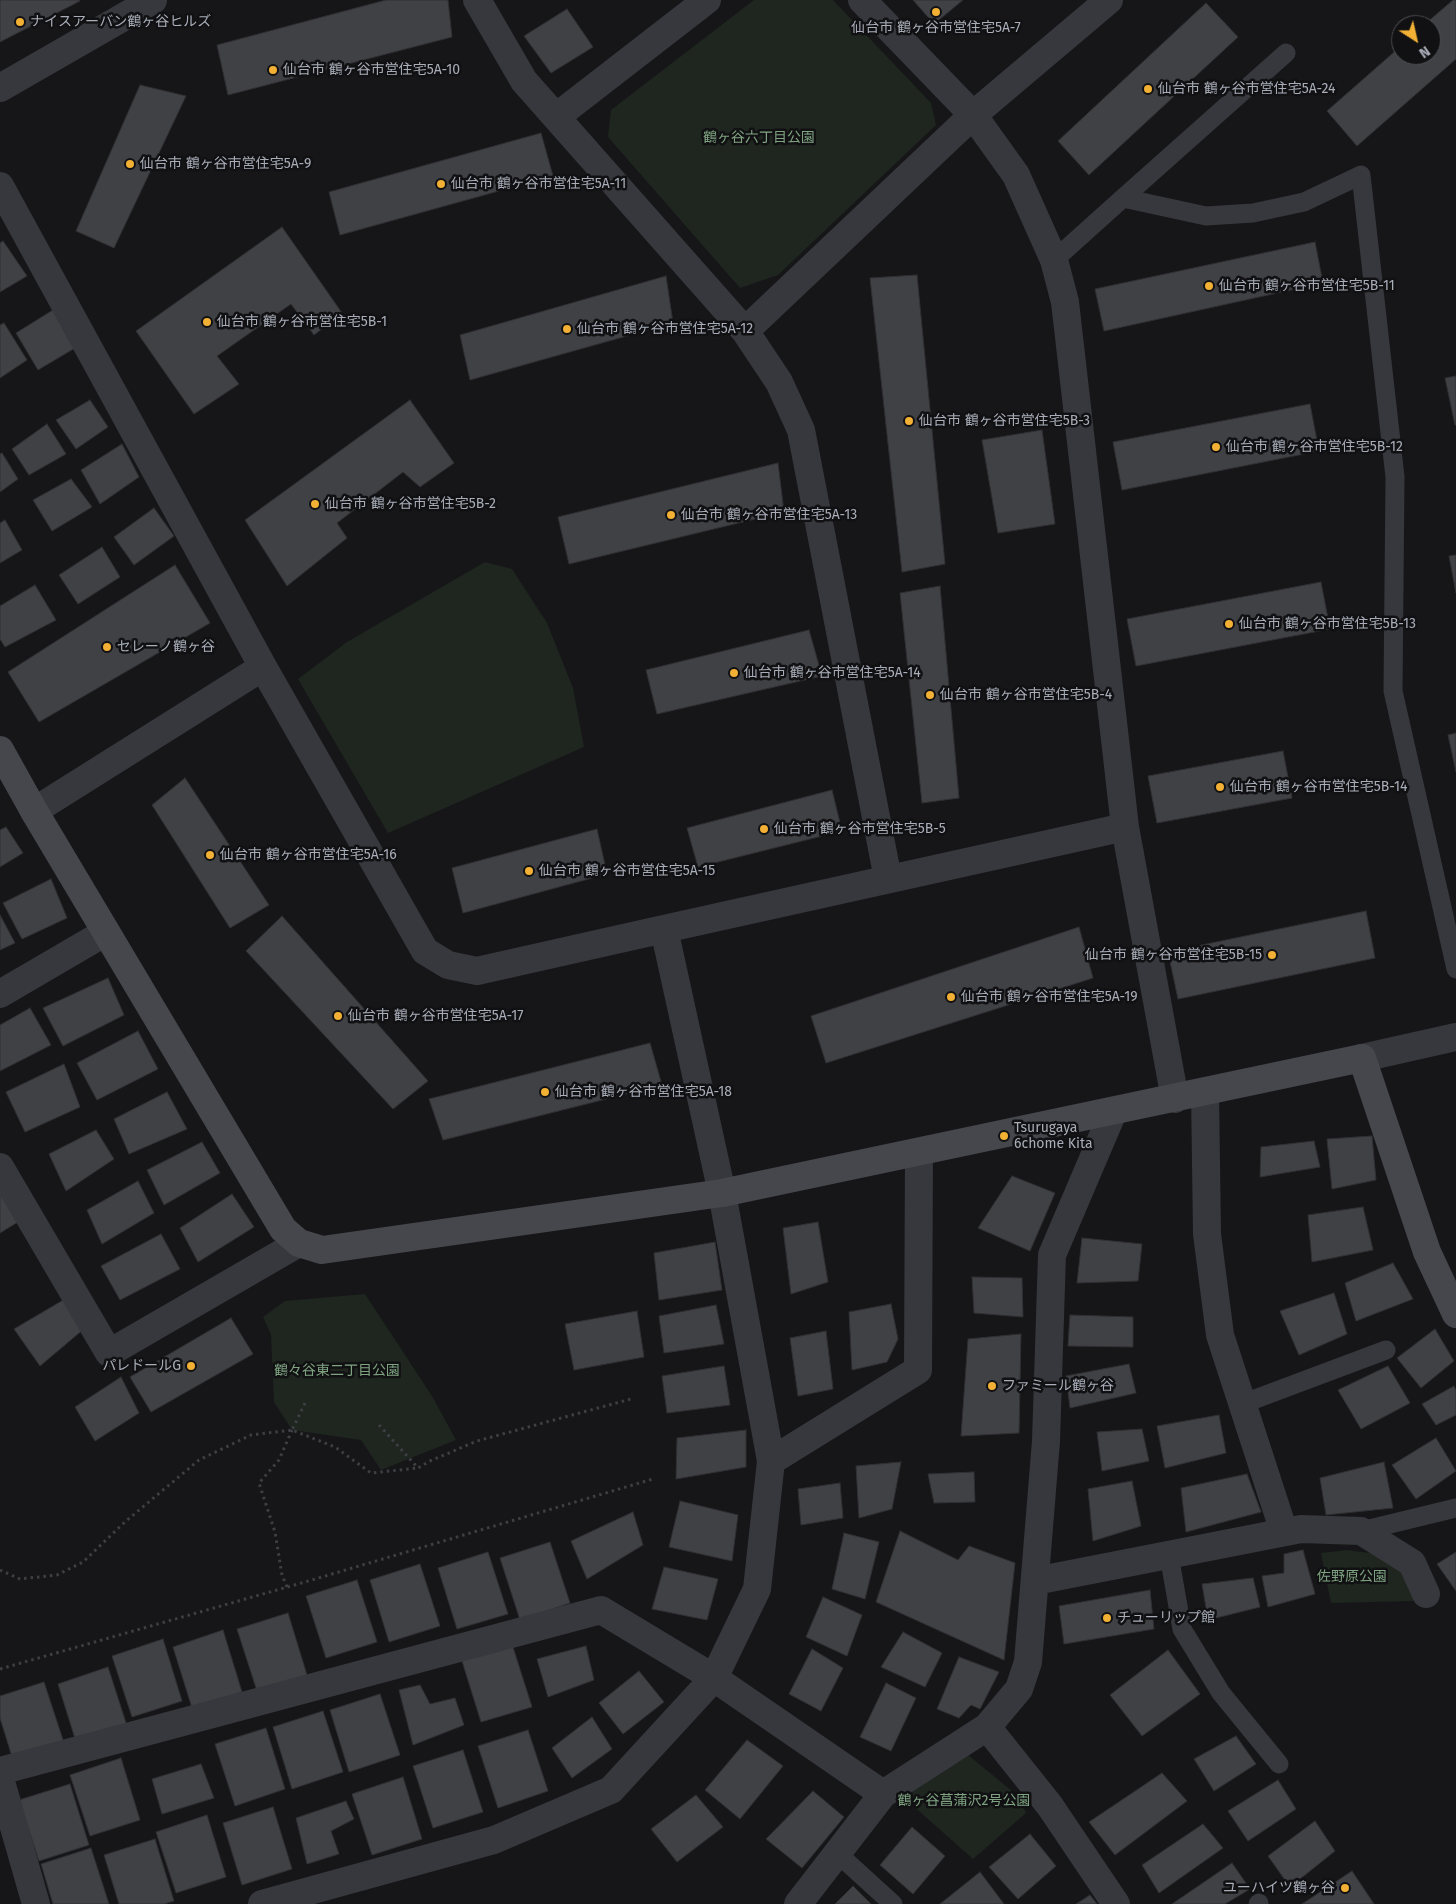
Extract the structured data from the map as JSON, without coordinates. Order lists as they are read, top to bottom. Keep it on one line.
{"parks":["鶴ヶ谷六丁目公園","鶴々谷東二丁目公園","佐野原公園","鶴ヶ谷菖蒲沢2号公園"],"places":["仙台市 鶴ヶ谷市営住宅5A-7","ナイスアーバン鶴ヶ谷ヒルズ","仙台市 鶴ヶ谷市営住宅5A-10","仙台市 鶴ヶ谷市営住宅5A-24","仙台市 鶴ヶ谷市営住宅5A-9","仙台市 鶴ヶ谷市営住宅5A-11","仙台市 鶴ヶ谷市営住宅5B-11","仙台市 鶴ヶ谷市営住宅5B-1","仙台市 鶴ヶ谷市営住宅5A-12","仙台市 鶴ヶ谷市営住宅5B-3","仙台市 鶴ヶ谷市営住宅5B-12","仙台市 鶴ヶ谷市営住宅5B-2","仙台市 鶴ヶ谷市営住宅5A-13","仙台市 鶴ヶ谷市営住宅5B-13","セレーノ鶴ヶ谷","仙台市 鶴ヶ谷市営住宅5A-14","仙台市 鶴ヶ谷市営住宅5B-4","仙台市 鶴ヶ谷市営住宅5B-14","仙台市 鶴ヶ谷市営住宅5B-5","仙台市 鶴ヶ谷市営住宅5A-16","仙台市 鶴ヶ谷市営住宅5A-15","仙台市 鶴ヶ谷市営住宅5B-15","仙台市 鶴ヶ谷市営住宅5A-19","仙台市 鶴ヶ谷市営住宅5A-17","仙台市 鶴ヶ谷市営住宅5A-18","Tsurugaya 6chome Kita","パレドールG","ファミール鶴ヶ谷","チューリップ館","ユーハイツ鶴ヶ谷"],"north":"bottom right"}
